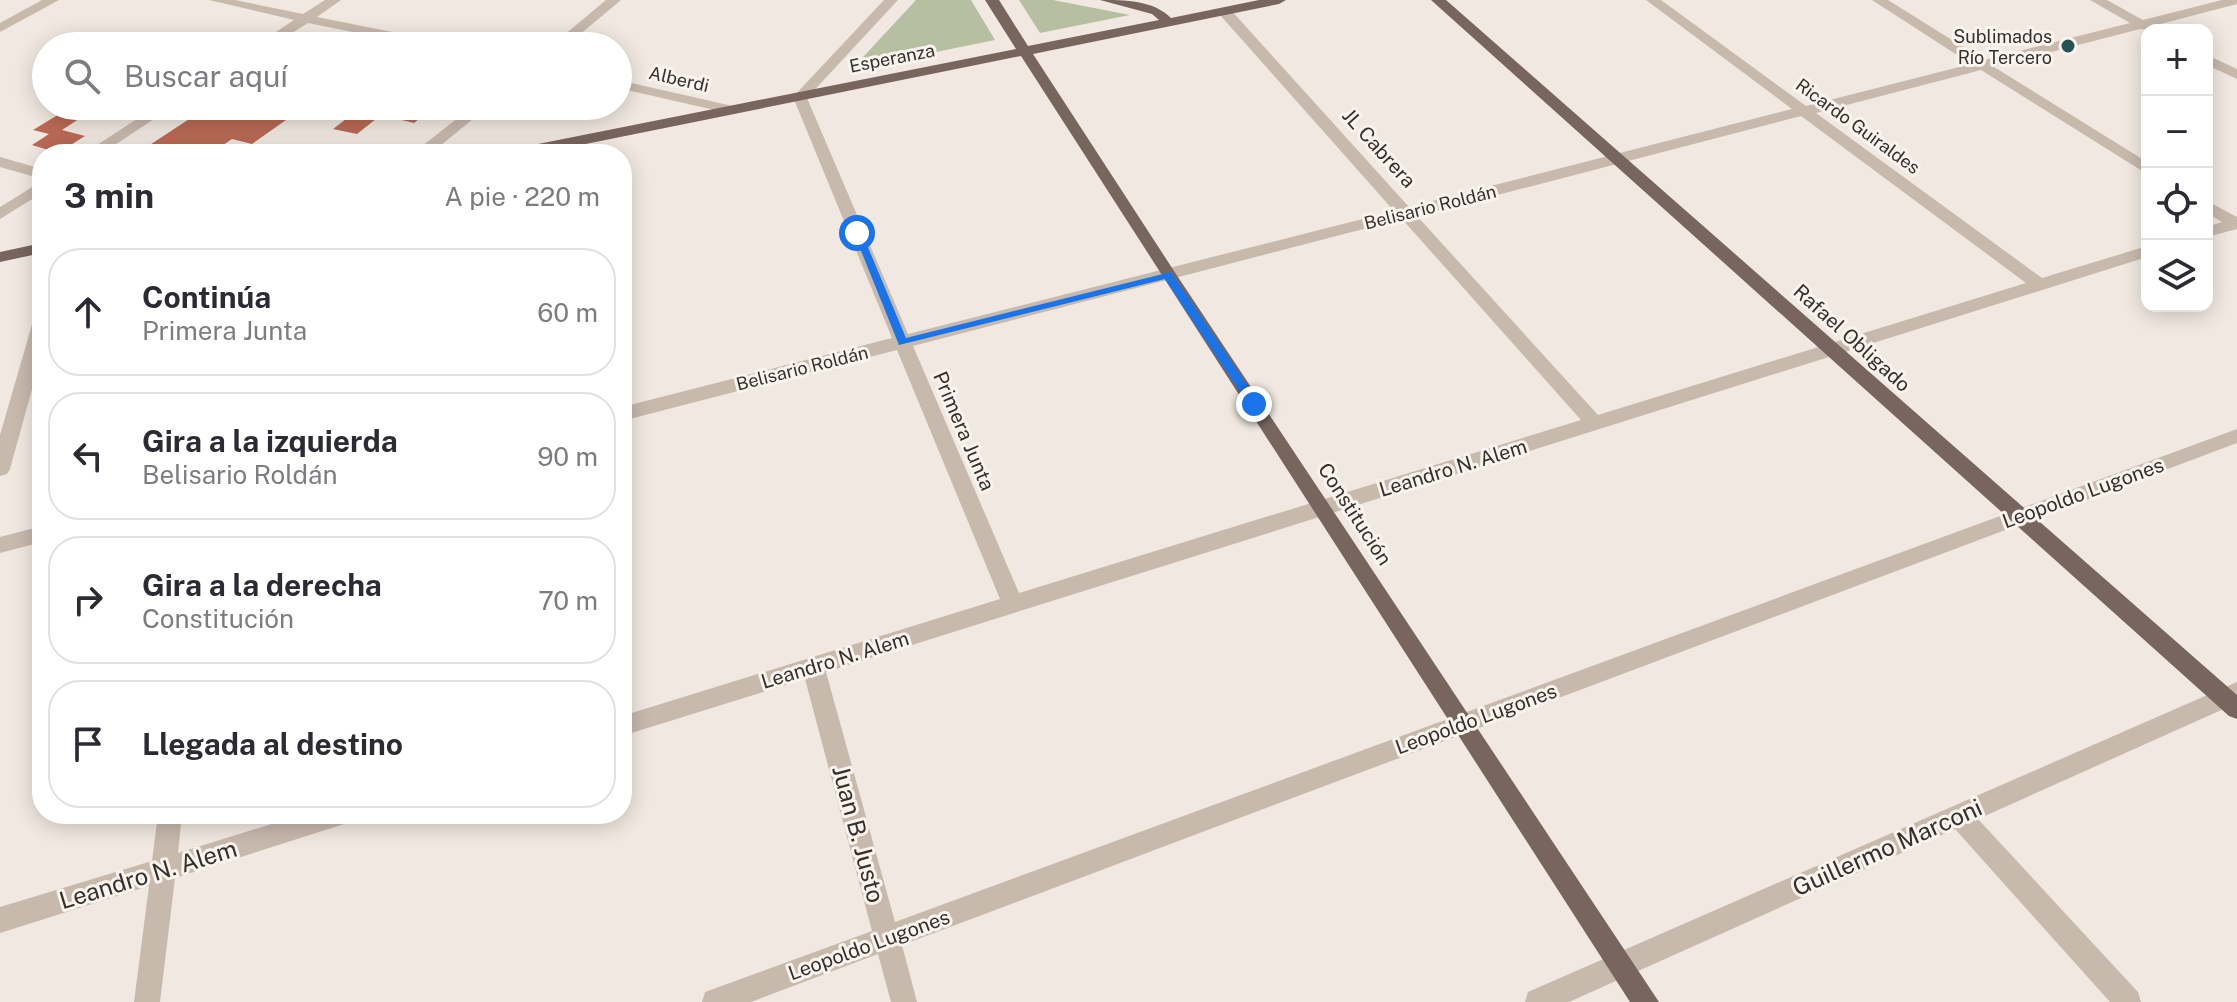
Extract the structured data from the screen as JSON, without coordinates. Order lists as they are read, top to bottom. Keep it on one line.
{"streets":{"main road":["Esperanza","Rafael Obligado","Constitución"],"street":["Alberdi","Ricardo Guiraldes","JL Cabrera","Belisario Roldán","Primera Junta","Leandro N. Alem","Leopoldo Lugones","Juan B. Justo","Guillermo Marconi"]},"crossings":[["Esperanza","Alberdi"],["Esperanza","JL Cabrera"],["Esperanza","Primera Junta"],["Esperanza","Constitución"],["Ricardo Guiraldes","Belisario Roldán"],["Ricardo Guiraldes","Leandro N. Alem"],["JL Cabrera","Belisario Roldán"],["JL Cabrera","Leandro N. Alem"],["Belisario Roldán","Rafael Obligado"],["Belisario Roldán","Primera Junta"],["Belisario Roldán","Constitución"],["Rafael Obligado","Leandro N. Alem"],["Rafael Obligado","Leopoldo Lugones"],["Rafael Obligado","Guillermo Marconi"],["Primera Junta","Leandro N. Alem"],["Leandro N. Alem","Constitución"],["Leandro N. Alem","Juan B. Justo"],["Leopoldo Lugones","Constitución"],["Leopoldo Lugones","Juan B. Justo"],["Constitución","Guillermo Marconi"]],"places":["Sublimados Río Tercero"],"page":{"map_buttons":["+","−"],"search":"Buscar aquí","heading":["3 min","A pie · 220 m"],"list":[["Continúa","Primera Junta","60 m"],["Gira a la izquierda","Belisario Roldán","90 m"],["Gira a la derecha","Constitución","70 m"],"Llegada al destino"]}}
